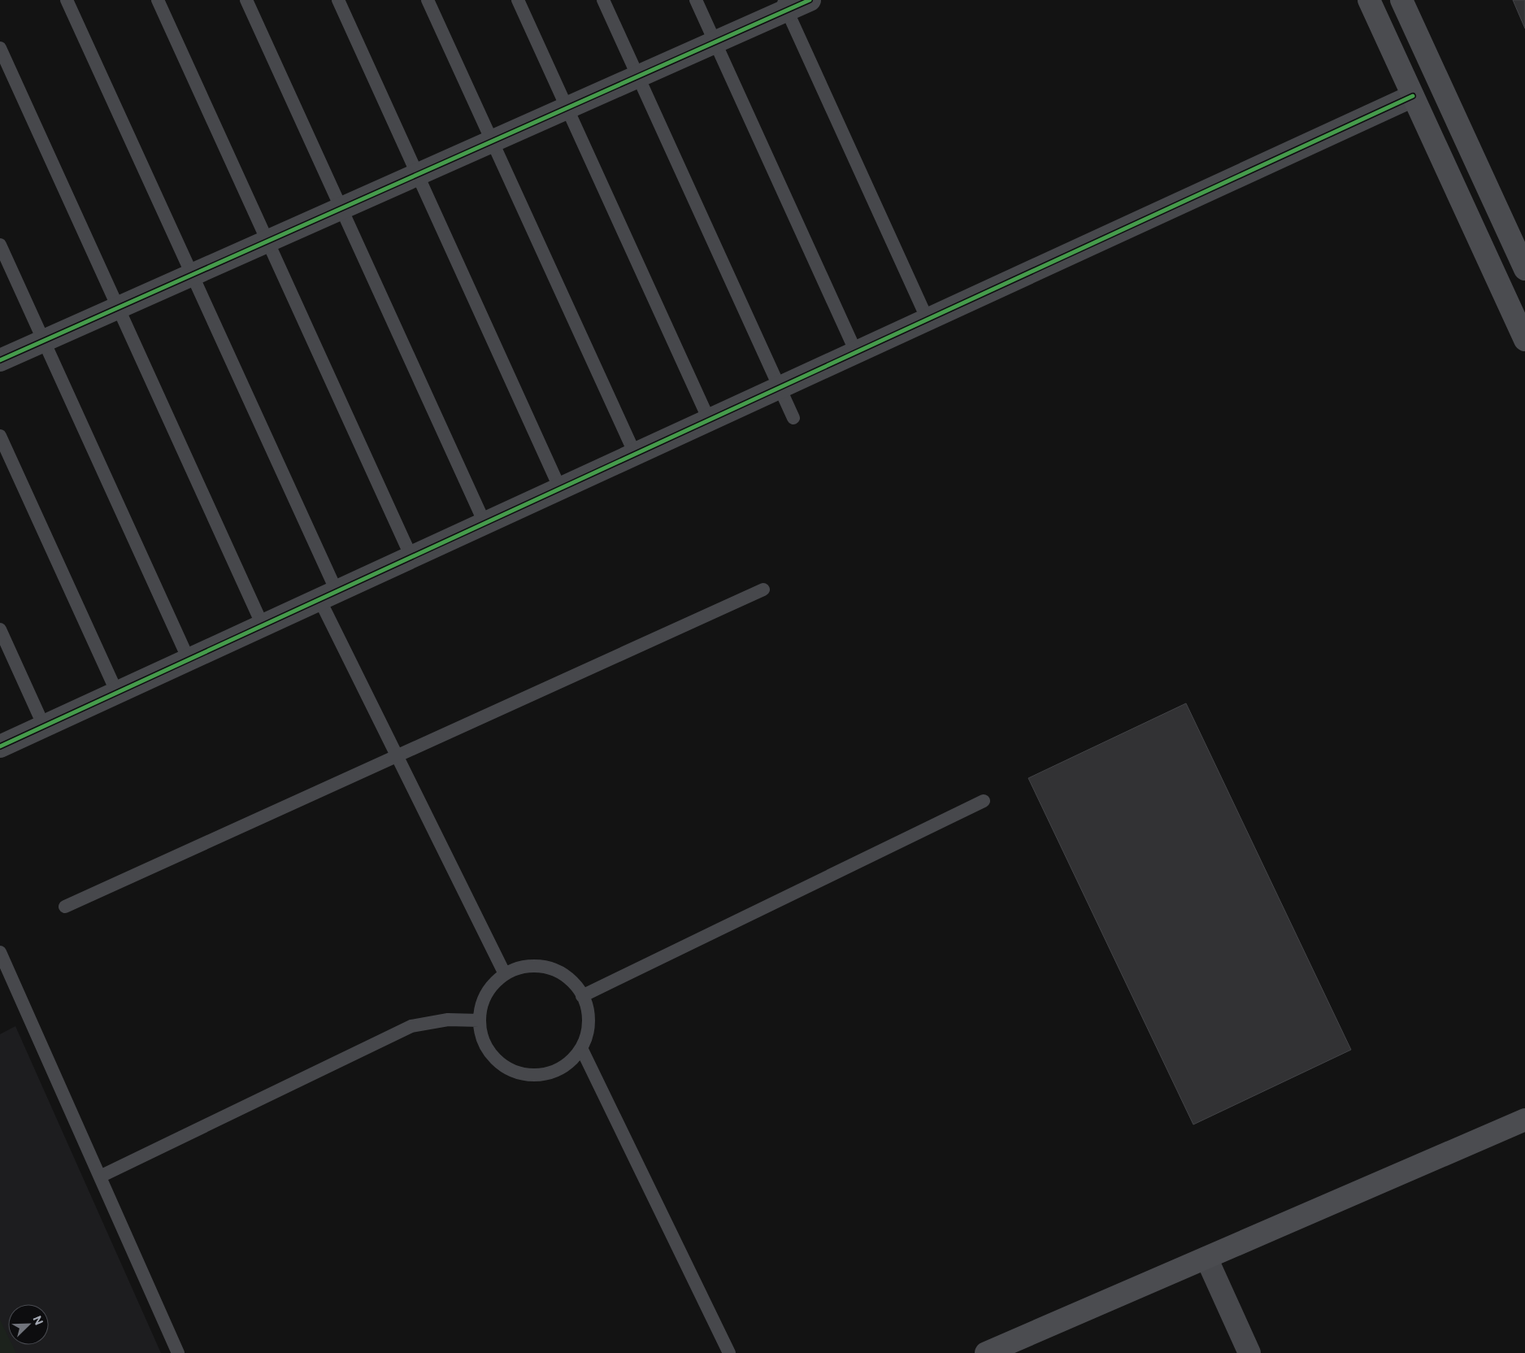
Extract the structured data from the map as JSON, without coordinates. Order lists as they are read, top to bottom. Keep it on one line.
{"north":"top right"}
